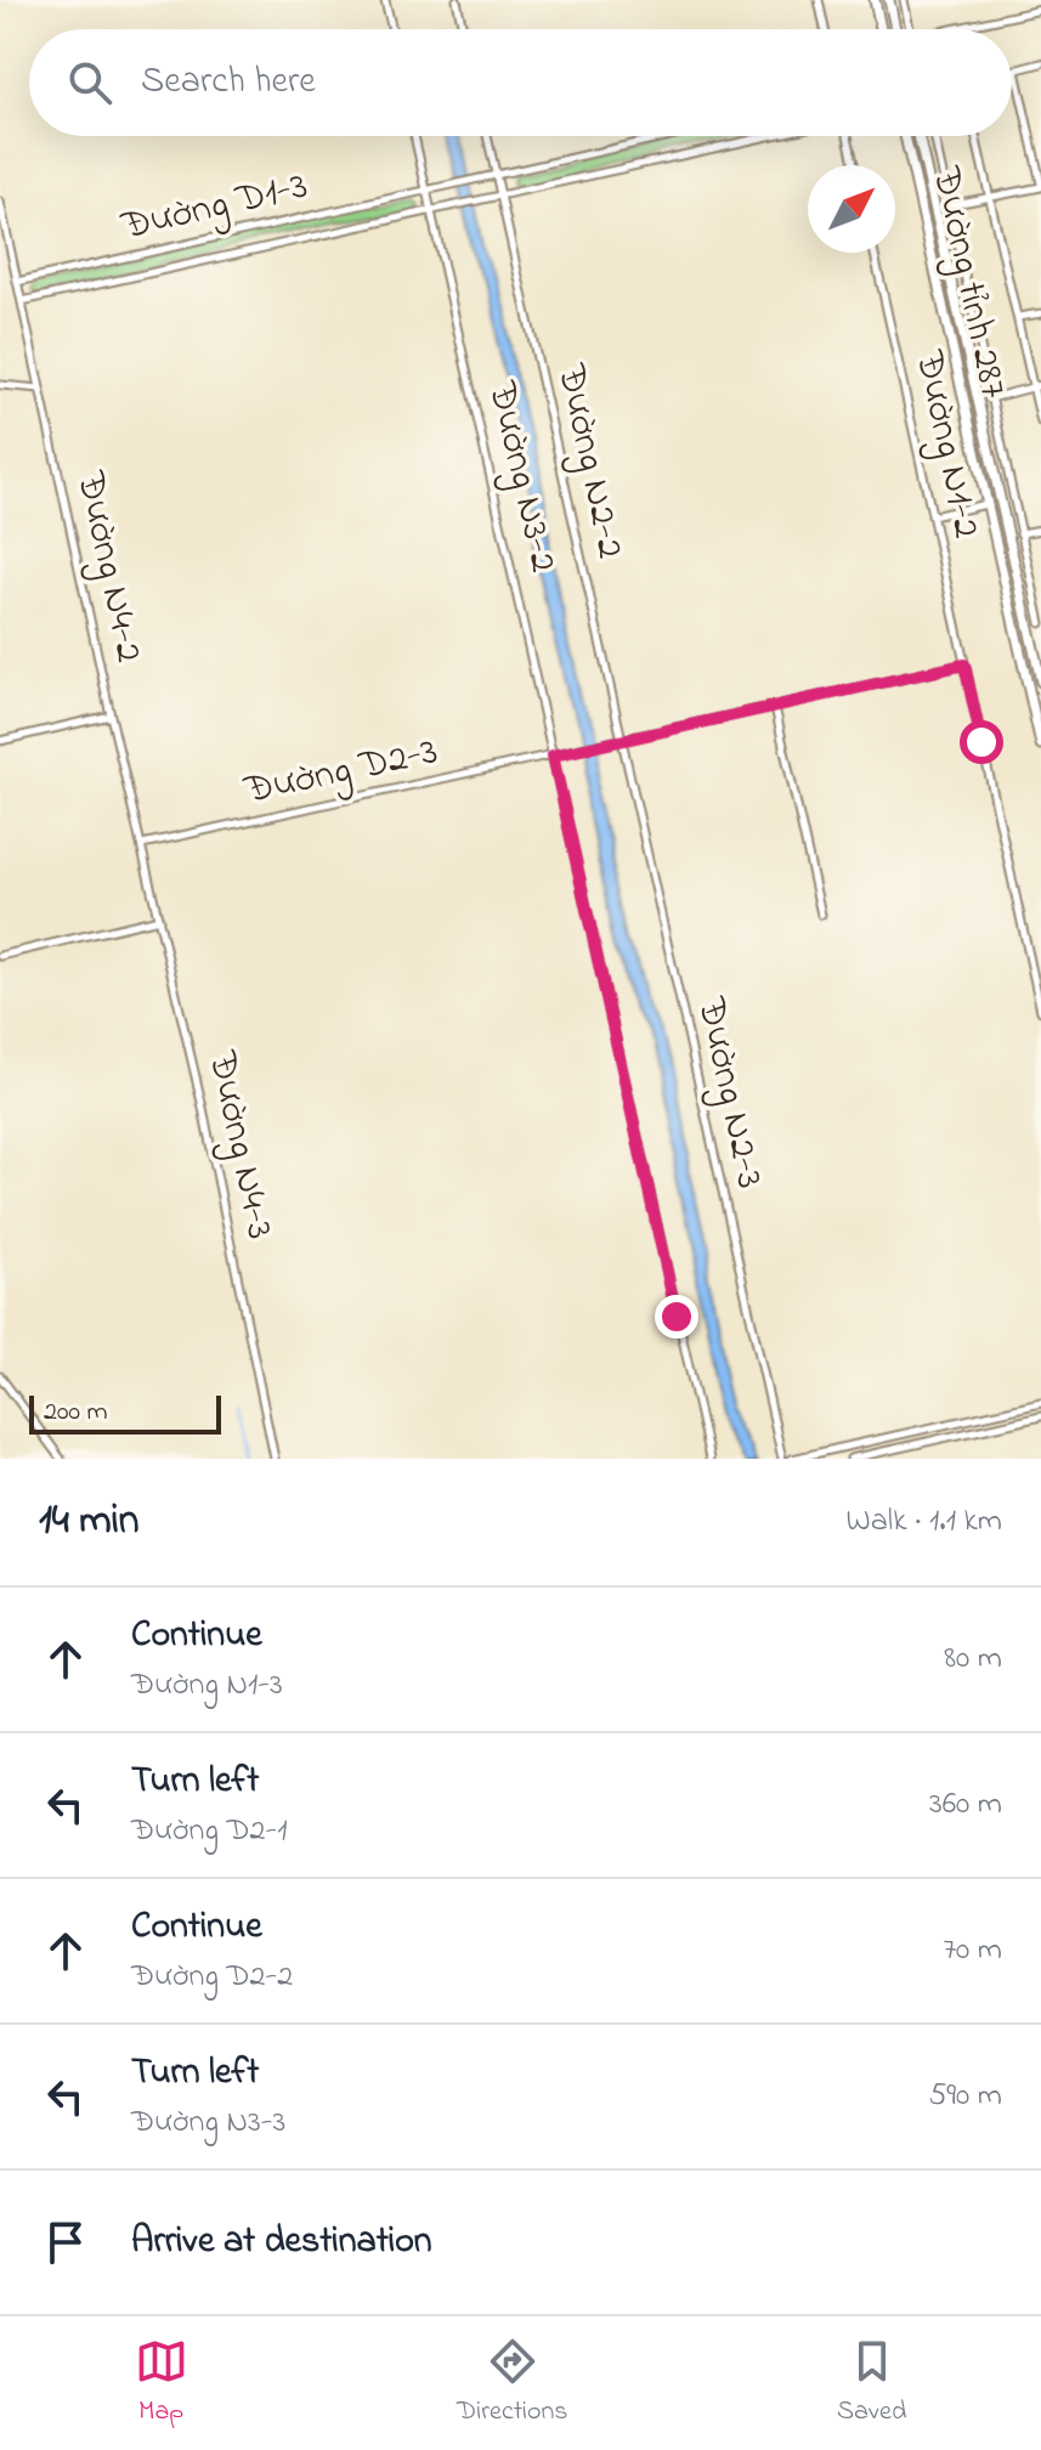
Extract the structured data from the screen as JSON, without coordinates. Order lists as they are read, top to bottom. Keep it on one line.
{"streets":{"main road":["Đường tỉnh 287"],"street":["Đường D1-3","Đường N1-2","Đường N2-2","Đường N3-2","Đường N4-2","Đường D2-3","Đường N2-3","Đường N4-3"]},"crossings":[["Đường D1-3","Đường N2-2"],["Đường D1-3","Đường N3-2"],["Đường D1-3","Đường N4-2"],["Đường N1-2","Đường D2-3"],["Đường N2-2","Đường D2-3"],["Đường N2-2","Đường N2-3"],["Đường N3-2","Đường D2-3"],["Đường N4-2","Đường D2-3"],["Đường N4-2","Đường N4-3"],["Đường D2-3","Đường N2-3"],["Đường D2-3","Đường N4-3"]],"scale_bar":"200 m","north":"top right","page":{"search":"Search here","scale":"200 m","heading":["14 min","Walk · 1.1 km"],"list":[["Continue","Đường N1-3","80 m"],["Turn left","Đường D2-1","360 m"],["Continue","Đường D2-2","70 m"],["Turn left","Đường N3-3","590 m"],"Arrive at destination"],"nav":["Map","Directions","Saved"]}}
